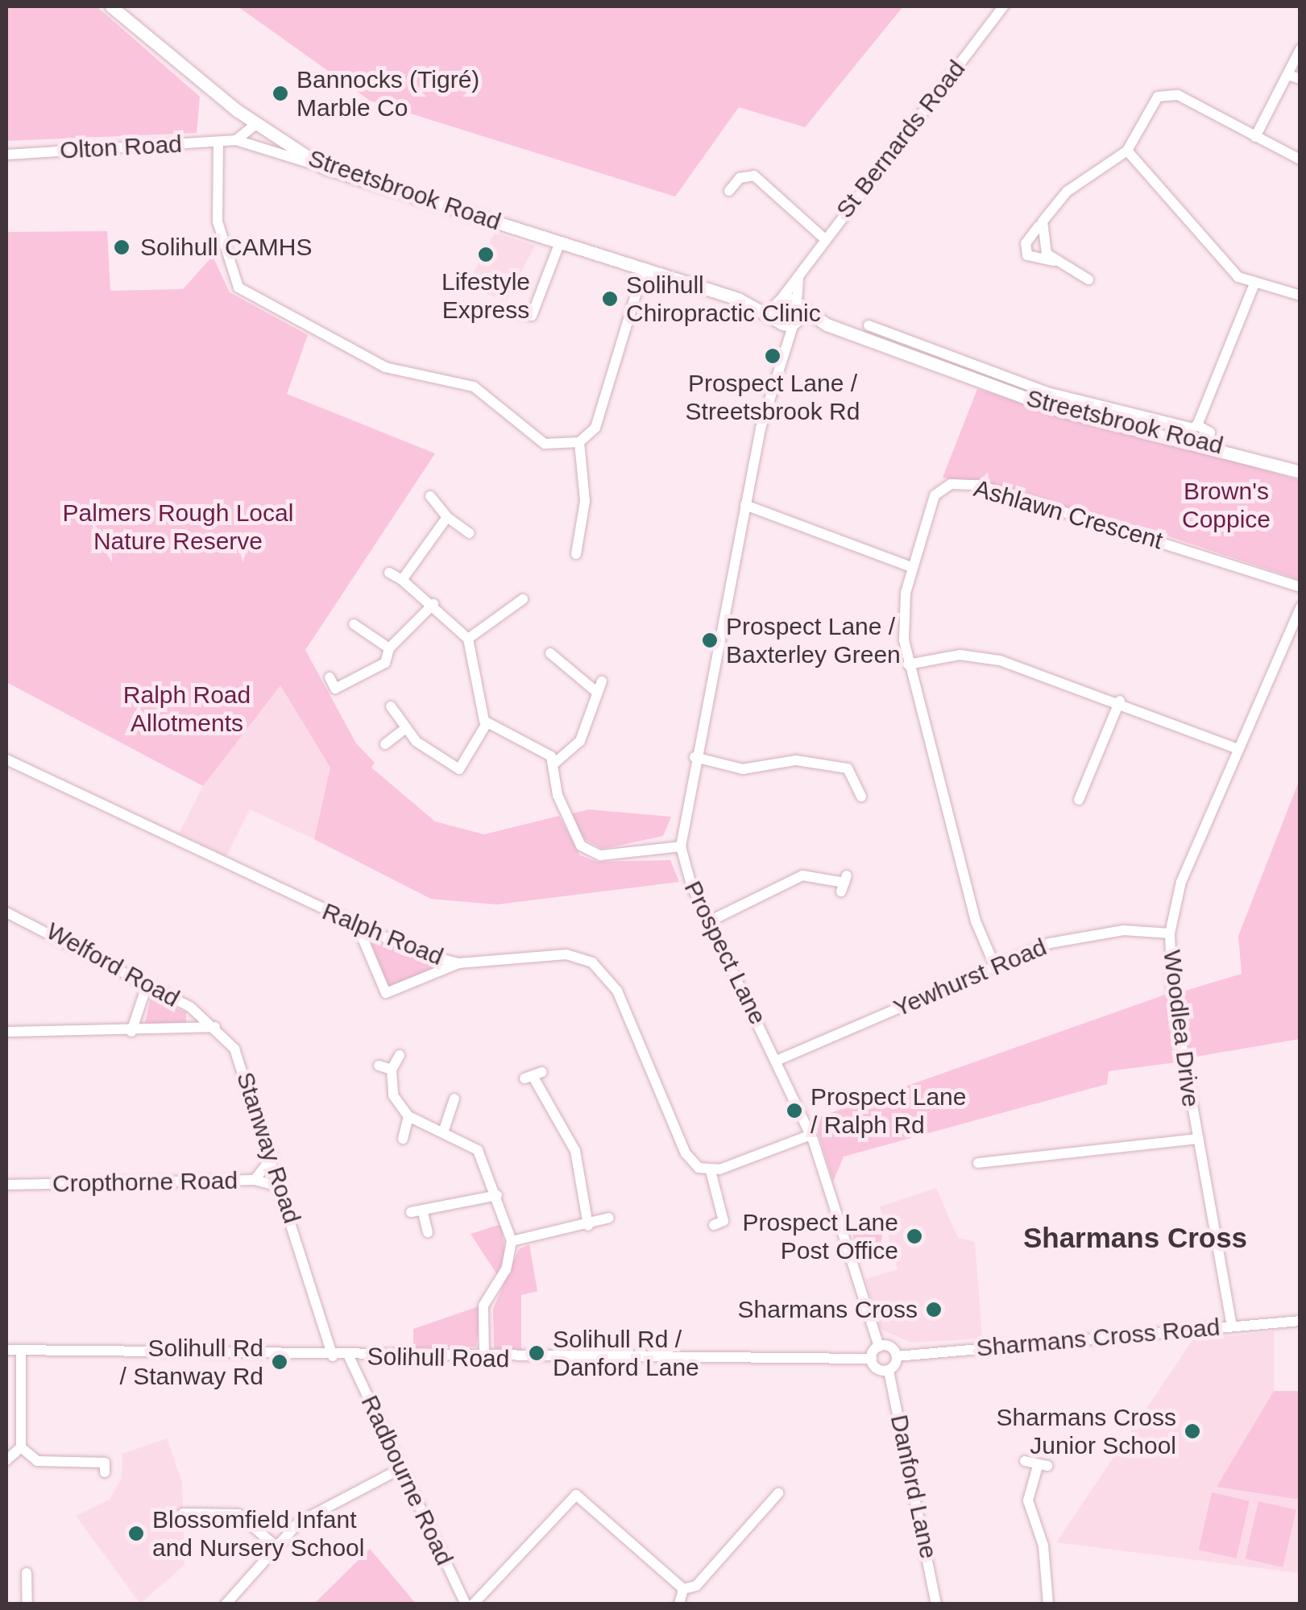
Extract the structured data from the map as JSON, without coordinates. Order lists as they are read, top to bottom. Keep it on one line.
{"streets":{"main road":["Streetsbrook Road"],"street":["St Bernards Road","Olton Road","Ashlawn Crescent","Ralph Road","Prospect Lane","Welford Road","Yewhurst Road","Woodlea Drive","Stanway Road","Cropthorne Road","Sharmans Cross Road","Solihull Road","Radbourne Road","Danford Lane"]},"crossings":[["St Bernards Road","Streetsbrook Road"],["Olton Road","Streetsbrook Road"],["Streetsbrook Road","Prospect Lane"],["Ashlawn Crescent","Yewhurst Road"],["Prospect Lane","Yewhurst Road"],["Welford Road","Stanway Road"],["Yewhurst Road","Woodlea Drive"],["Woodlea Drive","Sharmans Cross Road"],["Stanway Road","Cropthorne Road"],["Stanway Road","Solihull Road"],["Solihull Road","Radbourne Road"]],"districts":["Sharmans Cross"],"parks":["Brown's Coppice","Palmers Rough Local Nature Reserve","Ralph Road Allotments"],"places":["Bannocks (Tigré) Marble Co","Solihull CAMHS","Lifestyle Express","Solihull Chiropractic Clinic","Prospect Lane / Streetsbrook Rd","Prospect Lane / Baxterley Green","Prospect Lane / Ralph Rd","Prospect Lane Post Office","Sharmans Cross","Solihull Rd / Danford Lane","Solihull Rd / Stanway Rd","Sharmans Cross Junior School","Blossomfield Infant and Nursery School"]}
